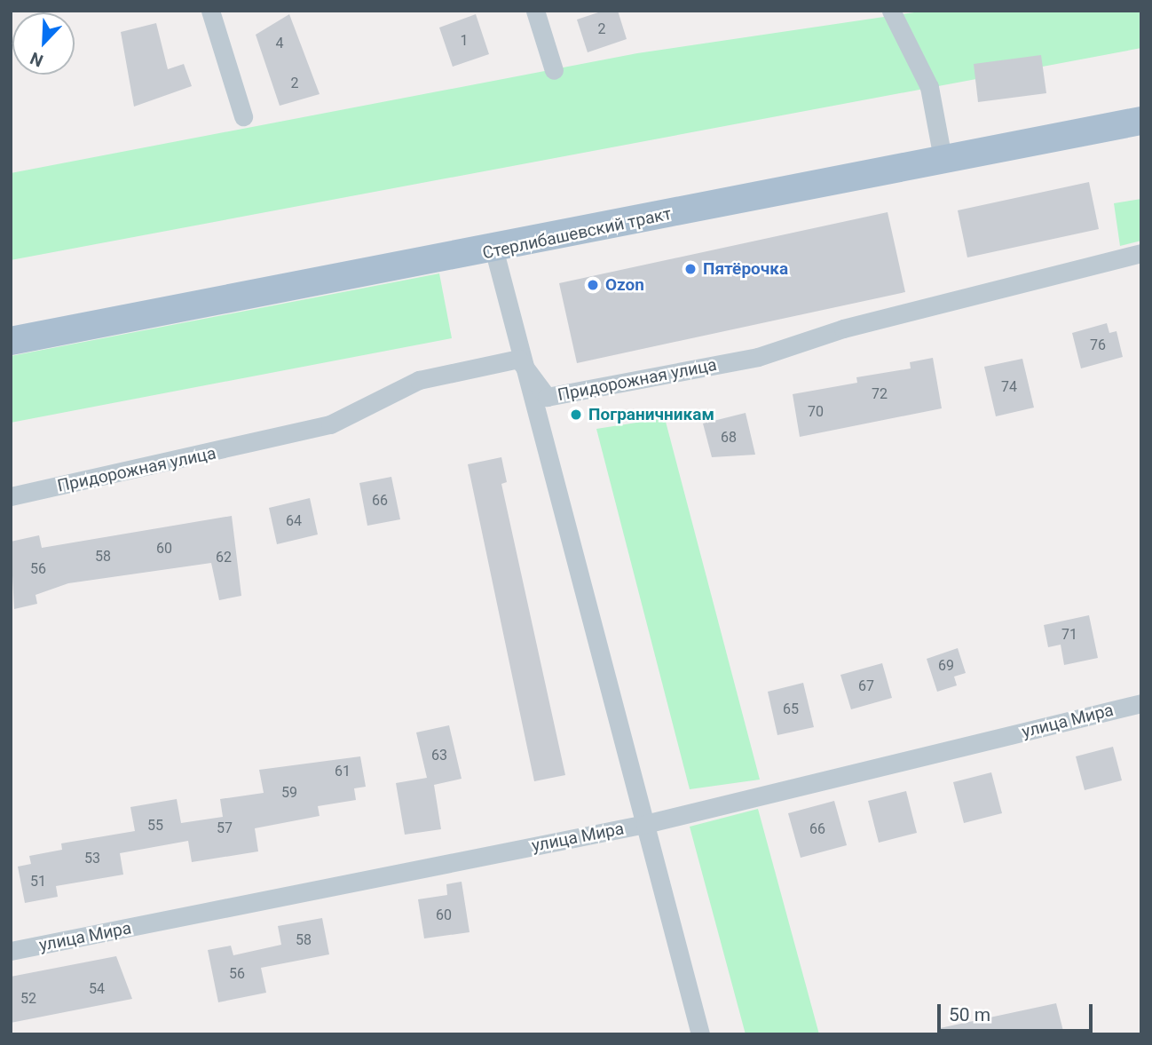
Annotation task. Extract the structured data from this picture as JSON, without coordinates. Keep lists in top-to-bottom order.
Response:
{
  "streets": {
    "main road": ["Стерлибашевский тракт"],
    "street": ["Придорожная улица", "улица Мира"]
  },
  "places": ["Пятёрочка", "Ozon", "Пограничникам"],
  "house_numbers": [
    "2",
    "1",
    "4",
    "2",
    "76",
    "74",
    "72",
    "70",
    "68",
    "66",
    "64",
    "60",
    "58",
    "62",
    "56",
    "71",
    "69",
    "67",
    "65",
    "63",
    "61",
    "59",
    "55",
    "57",
    "66",
    "53",
    "51",
    "60",
    "58",
    "56",
    "54",
    "52"
  ],
  "scale_bar": "50 m",
  "north": "bottom left"
}
